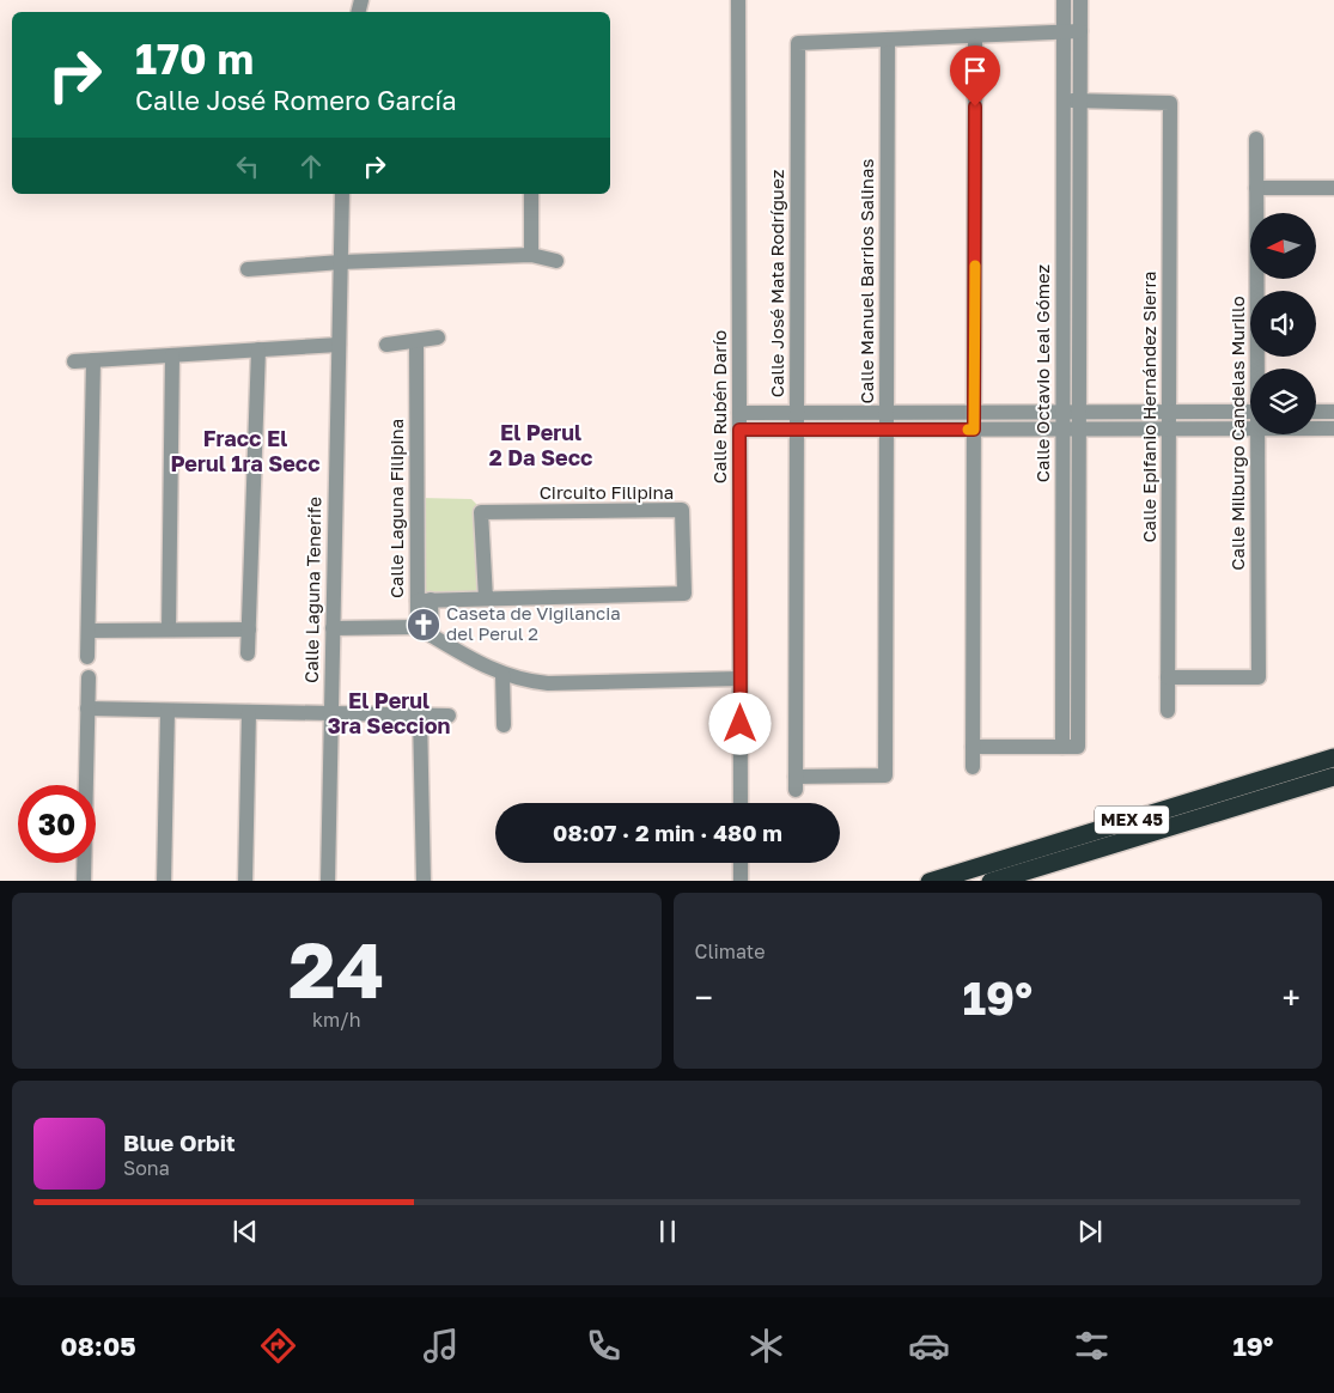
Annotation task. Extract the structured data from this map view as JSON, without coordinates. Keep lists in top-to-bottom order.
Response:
{
  "streets": {
    "highway": ["MEX 45"],
    "street": [
      "Calle Manuel Barrios Salinas",
      "Calle José Mata Rodríguez",
      "Calle Octavio Leal Gómez",
      "Calle Rubén Darío",
      "Calle Epifanio Hernández Sierra",
      "Calle Milburgo Candelas Murillo",
      "Circuito Filipina",
      "Calle Laguna Filipina",
      "Calle Laguna Tenerife"
    ]
  },
  "crossings": [
    ["Calle Manuel Barrios Salinas", "Calle José Mata Rodríguez"],
    ["Calle Octavio Leal Gómez", "Calle Epifanio Hernández Sierra"],
    ["Calle Epifanio Hernández Sierra", "Calle Milburgo Candelas Murillo"],
    ["Circuito Filipina", "Calle Laguna Filipina"]
  ],
  "districts": ["El Perul 2 Da Secc", "Fracc El Perul 1ra Secc", "El Perul 3ra Seccion"],
  "places": {
    "church": ["Caseta de Vigilancia del Perul 2"]
  },
  "north": "left",
  "page": {
    "turn": ["170 m", "Calle José Romero García"],
    "limit": "30",
    "trip": "08:07 · 2 min · 480 m",
    "tile": [
      ["24", "km/h"],
      "Climate"
    ],
    "heat": ["−", "19°", "+"],
    "song": ["Blue Orbit", "Sona"],
    "tabs": ["08:05", "19°"]
  }
}
